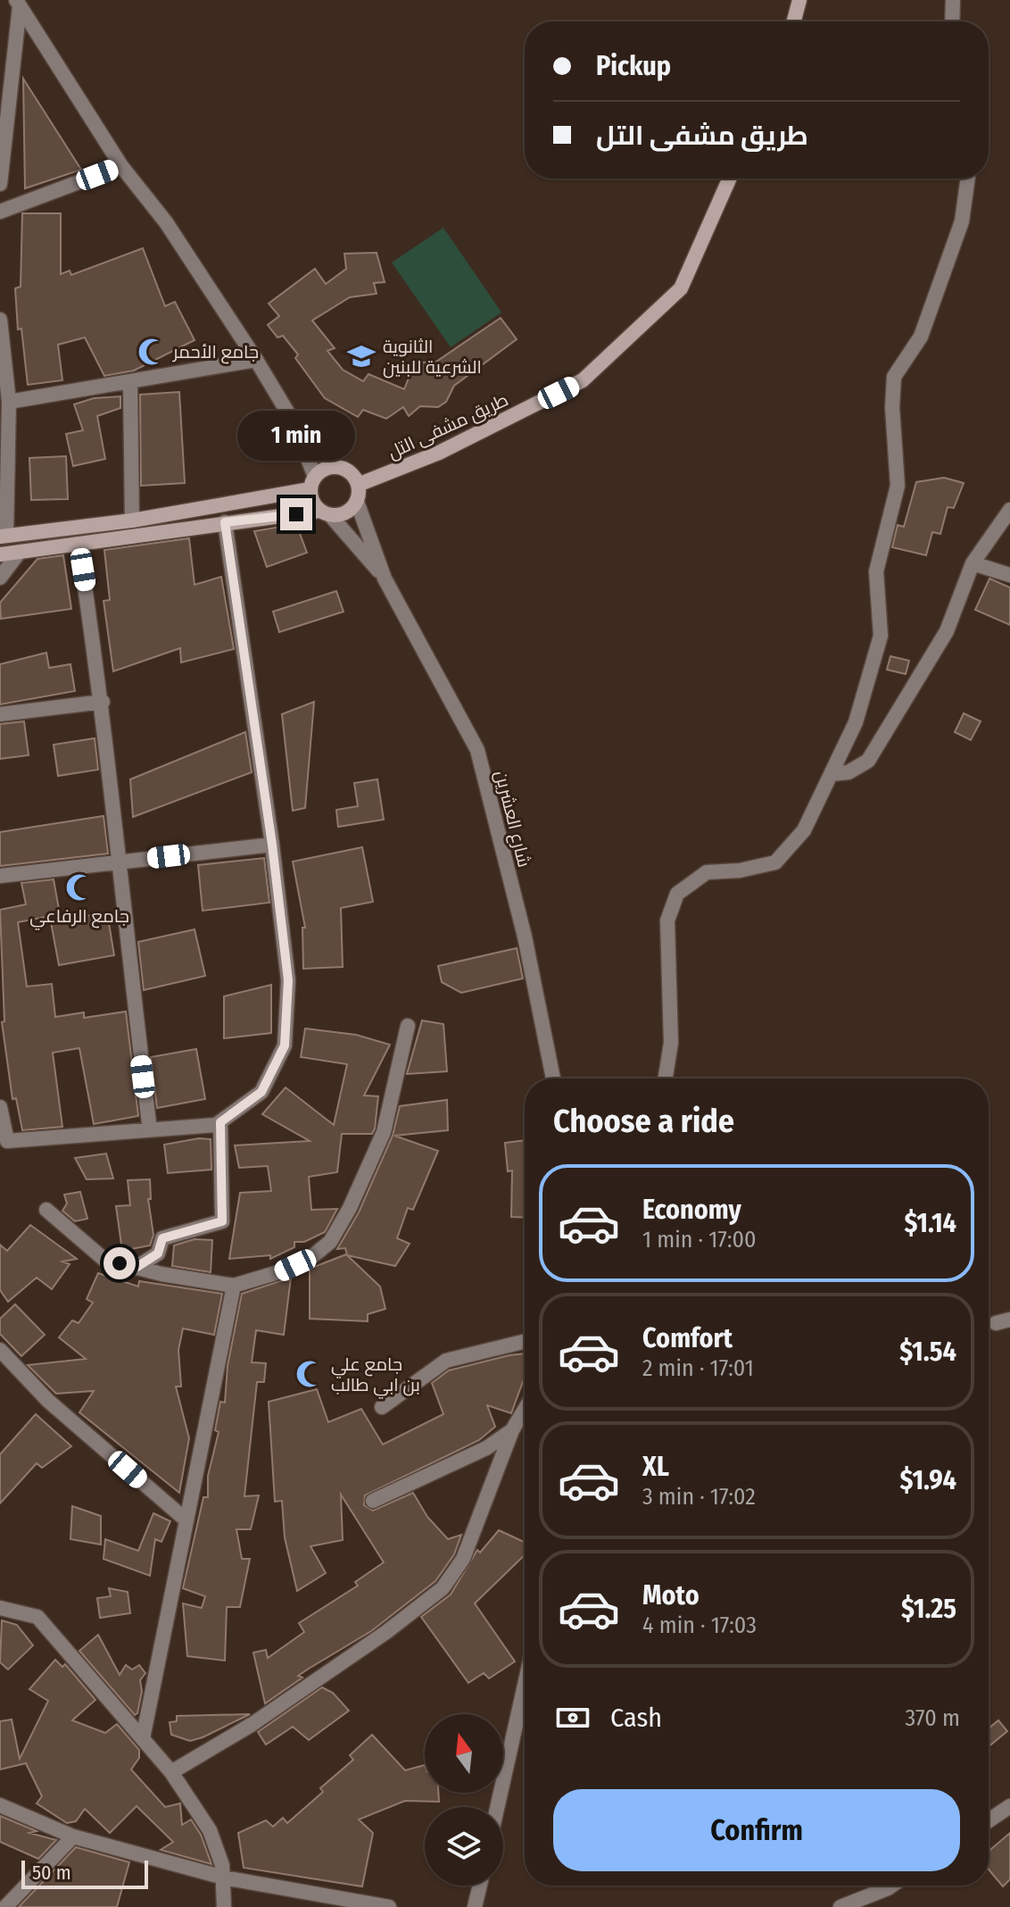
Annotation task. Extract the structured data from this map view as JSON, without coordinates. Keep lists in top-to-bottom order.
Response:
{
  "streets": {
    "street": ["طريق مشفى التل", "شارع العشرين"]
  },
  "places": {
    "mosque": ["جامع الأحمر", "جامع الرفاعي", "جامع علي بن ابي طالب"],
    "school or university": ["الثانوية الشرعية للبنين"]
  },
  "scale_bar": "50 m",
  "north": "top",
  "page": {
    "banner": ["Pickup", "طريق مشفى التل"],
    "bubble": "1 min",
    "heading": "Choose a ride",
    "list": [
      {
        "name": "Economy",
        "note": "1 min · 17:00",
        "value": "$1.14"
      },
      {
        "name": "Comfort",
        "note": "2 min · 17:01",
        "value": "$1.54"
      },
      {
        "name": "XL",
        "note": "3 min · 17:02",
        "value": "$1.94"
      },
      {
        "name": "Moto",
        "note": "4 min · 17:03",
        "value": "$1.25"
      }
    ],
    "pay": ["Cash", "370 m"],
    "buttons": "Confirm",
    "scale": "50 m"
  }
}
